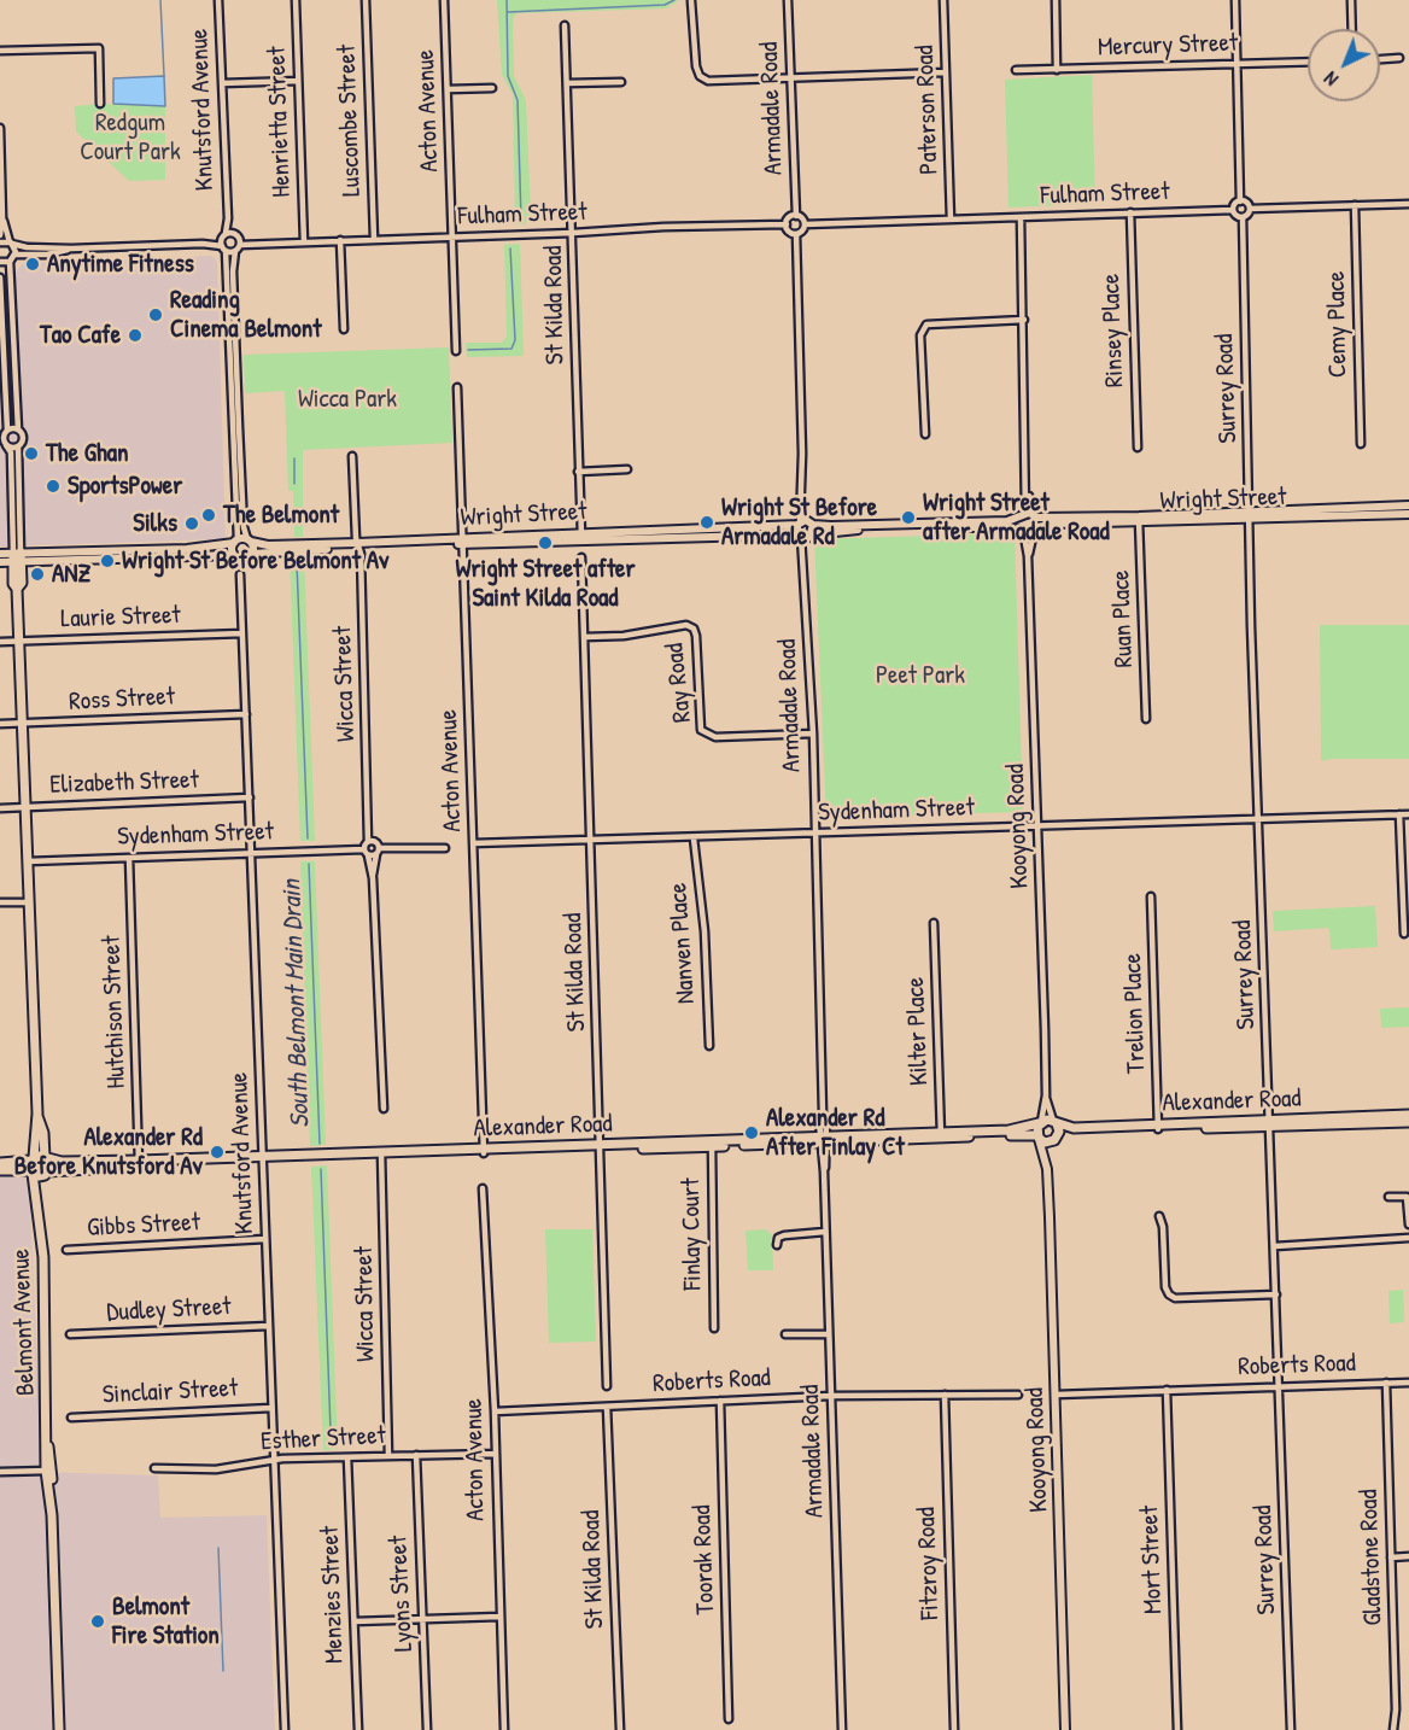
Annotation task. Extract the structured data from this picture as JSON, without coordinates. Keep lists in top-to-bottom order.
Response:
{
  "streets": {
    "main road": ["Alexander Road", "Belmont Avenue"],
    "street": [
      "Mercury Street",
      "Armadale Road",
      "Knutsford Avenue",
      "Paterson Road",
      "Acton Avenue",
      "Luscombe Street",
      "Henrietta Street",
      "Fulham Street",
      "St Kilda Road",
      "Cemy Place",
      "Rinsey Place",
      "Surrey Road",
      "Wright Street",
      "Laurie Street",
      "Ruan Place",
      "Ray Road",
      "Wicca Street",
      "Ross Street",
      "Elizabeth Street",
      "Sydenham Street",
      "Kooyong Road",
      "Nanven Place",
      "Hutchison Street",
      "Trelion Place",
      "Kilter Place",
      "Gibbs Street",
      "Finlay Court",
      "Dudley Street",
      "Roberts Road",
      "Sinclair Street",
      "Esther Street",
      "Gladstone Road",
      "Toorak Road",
      "Mort Street",
      "Fitzroy Road",
      "Lyons Street",
      "Menzies Street"
    ]
  },
  "crossings": [
    ["Armadale Road", "Wright Street"],
    ["Armadale Road", "Ray Road"],
    ["Armadale Road", "Sydenham Street"],
    ["Armadale Road", "Alexander Road"],
    ["Armadale Road", "Roberts Road"],
    ["Knutsford Avenue", "Fulham Street"],
    ["Knutsford Avenue", "Laurie Street"],
    ["Knutsford Avenue", "Ross Street"],
    ["Knutsford Avenue", "Elizabeth Street"],
    ["Knutsford Avenue", "Sydenham Street"],
    ["Knutsford Avenue", "Alexander Road"],
    ["Knutsford Avenue", "Gibbs Street"],
    ["Knutsford Avenue", "Dudley Street"],
    ["Knutsford Avenue", "Sinclair Street"],
    ["Knutsford Avenue", "Esther Street"],
    ["Paterson Road", "Fulham Street"],
    ["Acton Avenue", "Fulham Street"],
    ["Acton Avenue", "Wright Street"],
    ["Acton Avenue", "Sydenham Street"],
    ["Acton Avenue", "Alexander Road"],
    ["Acton Avenue", "Roberts Road"],
    ["Acton Avenue", "Esther Street"],
    ["Luscombe Street", "Fulham Street"],
    ["Henrietta Street", "Fulham Street"],
    ["Fulham Street", "St Kilda Road"],
    ["Fulham Street", "Rinsey Place"],
    ["St Kilda Road", "Wright Street"],
    ["St Kilda Road", "Ray Road"],
    ["St Kilda Road", "Sydenham Street"],
    ["St Kilda Road", "Alexander Road"],
    ["St Kilda Road", "Roberts Road"],
    ["Surrey Road", "Wright Street"],
    ["Surrey Road", "Sydenham Street"],
    ["Surrey Road", "Alexander Road"],
    ["Surrey Road", "Roberts Road"],
    ["Wright Street", "Ruan Place"],
    ["Wright Street", "Wicca Street"],
    ["Wright Street", "Kooyong Road"],
    ["Wright Street", "Belmont Avenue"],
    ["Laurie Street", "Belmont Avenue"],
    ["Wicca Street", "Sydenham Street"],
    ["Wicca Street", "Alexander Road"],
    ["Wicca Street", "Esther Street"],
    ["Ross Street", "Belmont Avenue"],
    ["Elizabeth Street", "Belmont Avenue"],
    ["Sydenham Street", "Kooyong Road"],
    ["Sydenham Street", "Nanven Place"],
    ["Sydenham Street", "Hutchison Street"],
    ["Sydenham Street", "Belmont Avenue"],
    ["Kooyong Road", "Alexander Road"],
    ["Kooyong Road", "Roberts Road"],
    ["Hutchison Street", "Alexander Road"],
    ["Trelion Place", "Alexander Road"],
    ["Kilter Place", "Alexander Road"],
    ["Alexander Road", "Finlay Court"],
    ["Alexander Road", "Belmont Avenue"],
    ["Roberts Road", "Gladstone Road"],
    ["Roberts Road", "Toorak Road"],
    ["Roberts Road", "Mort Street"],
    ["Roberts Road", "Fitzroy Road"],
    ["Esther Street", "Lyons Street"],
    ["Esther Street", "Menzies Street"]
  ],
  "water": ["South Belmont Main Drain"],
  "parks": ["Redgum Court Park", "Wicca Park", "Peet Park"],
  "places": [
    "Anytime Fitness",
    "Reading Cinema Belmont",
    "Tao Cafe",
    "The Ghan",
    "SportsPower",
    "The Belmont",
    "Wright Street after Armadale Road",
    "Wright St Before Armadale Rd",
    "Silks",
    "Wright Street after Saint Kilda Road",
    "Wright St Before Belmont Av",
    "ANZ",
    "Alexander Rd After Finlay Ct",
    "Alexander Rd Before Knutsford Av",
    "Belmont Fire Station"
  ],
  "north": "bottom left"
}
